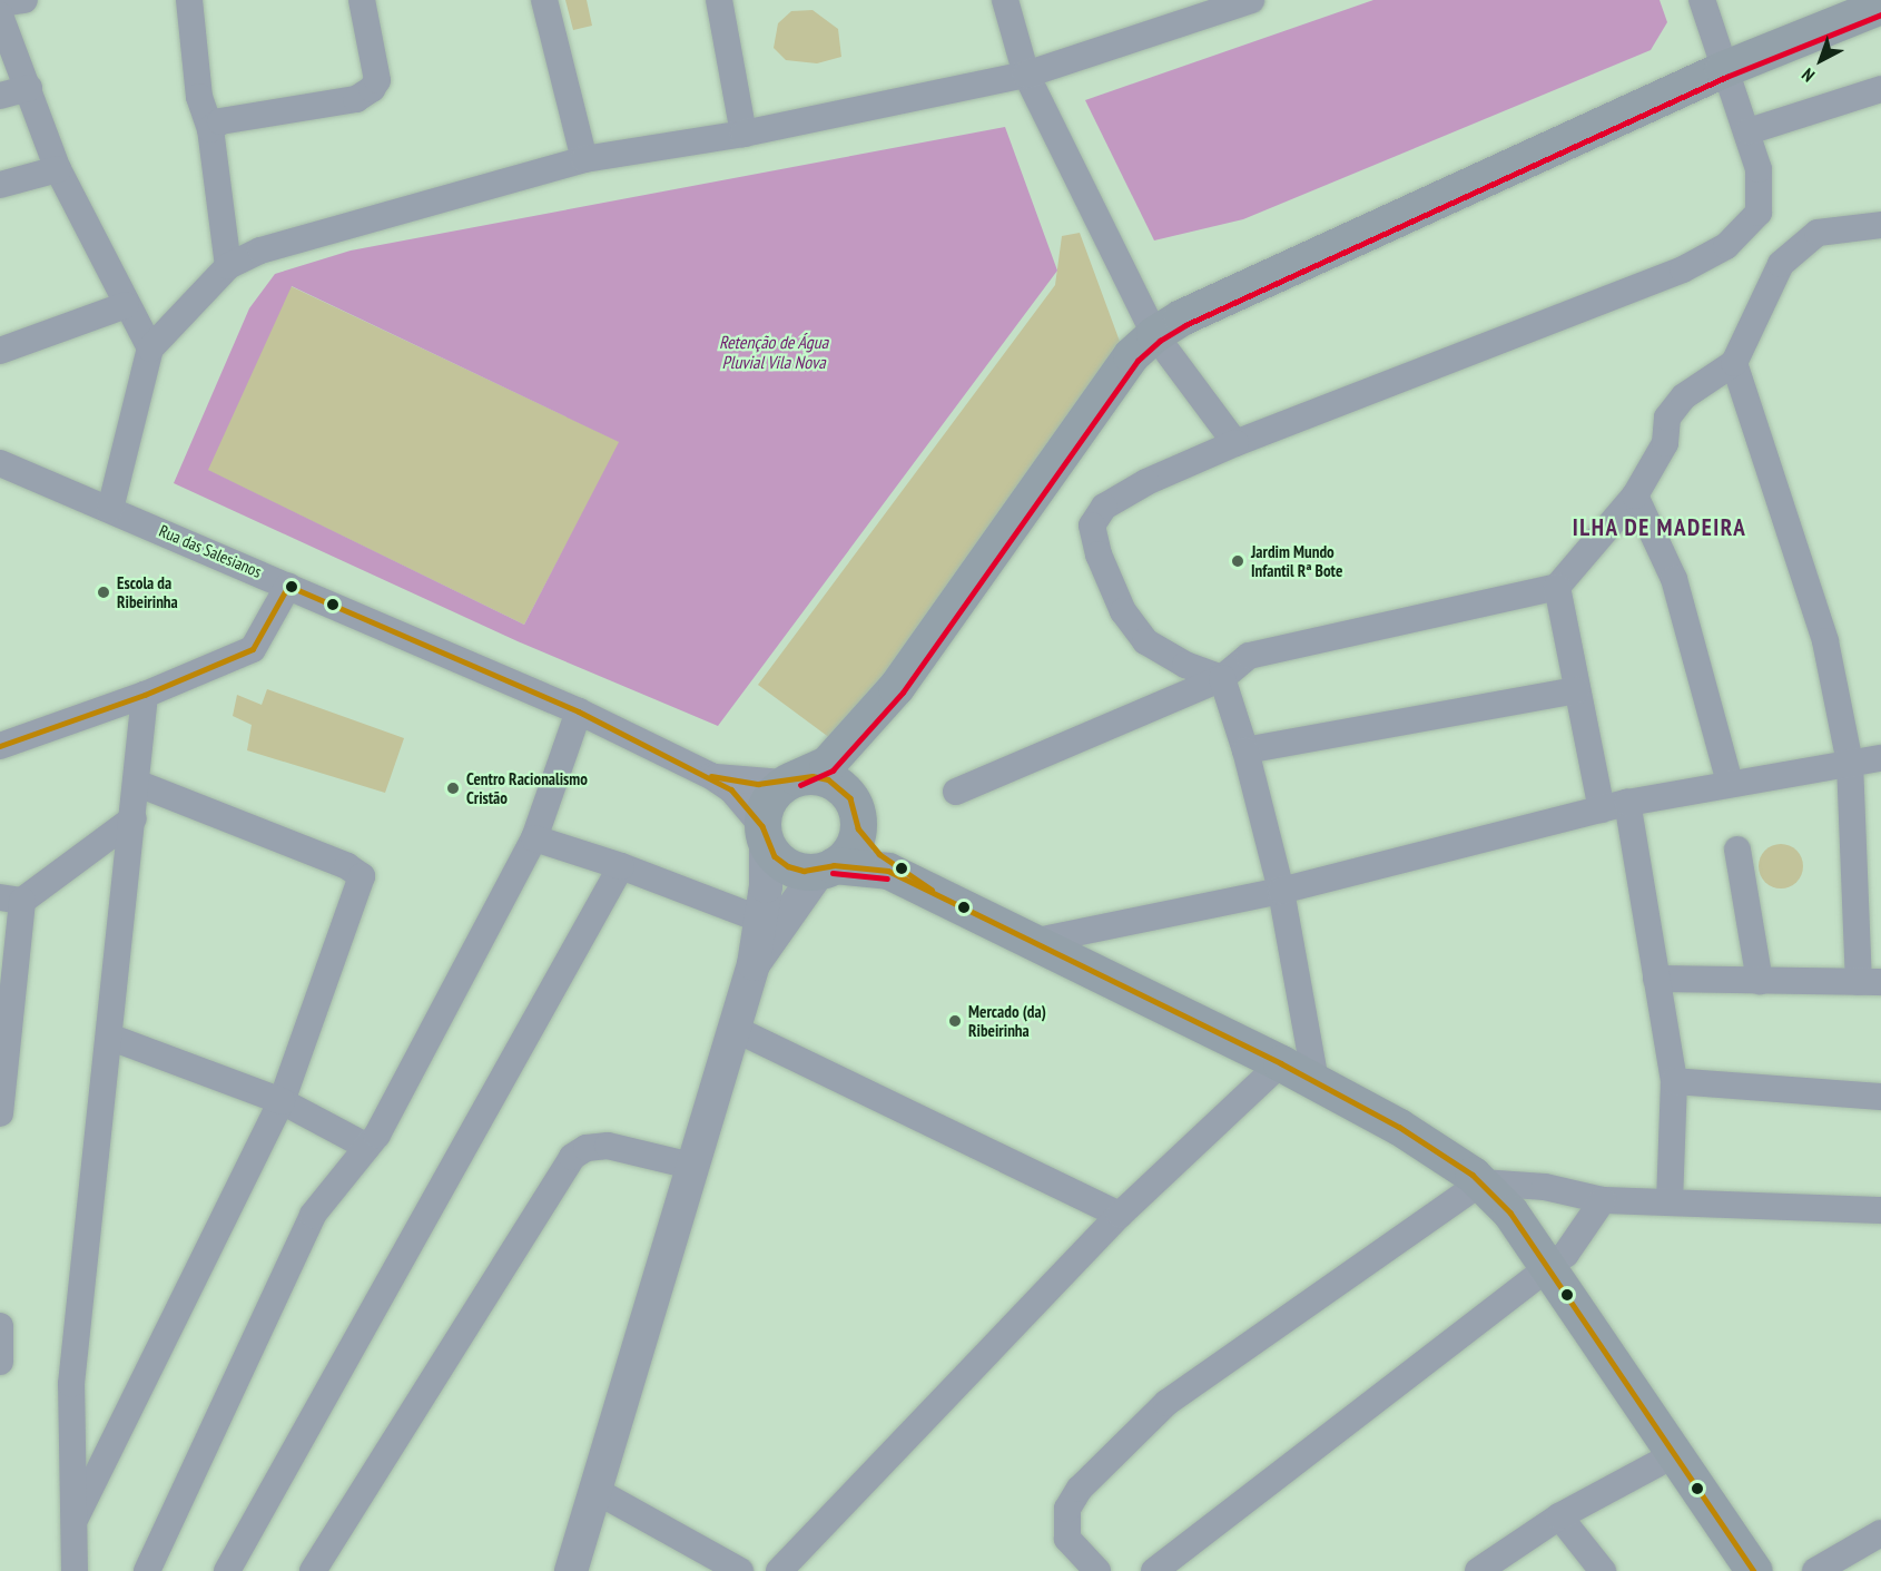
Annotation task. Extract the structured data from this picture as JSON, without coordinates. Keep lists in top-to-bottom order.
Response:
{
  "streets": {
    "street": ["Rua das Salesianos"]
  },
  "districts": ["ILHA DE MADEIRA"],
  "water": ["Retenção de Água Pluvial Vila Nova"],
  "places": [
    "Jardim Mundo Infantil Rª Bote",
    "Escola da Ribeirinha",
    "Centro Racionalismo Cristão",
    "Mercado (da) Ribeirinha"
  ],
  "north": "bottom left"
}
